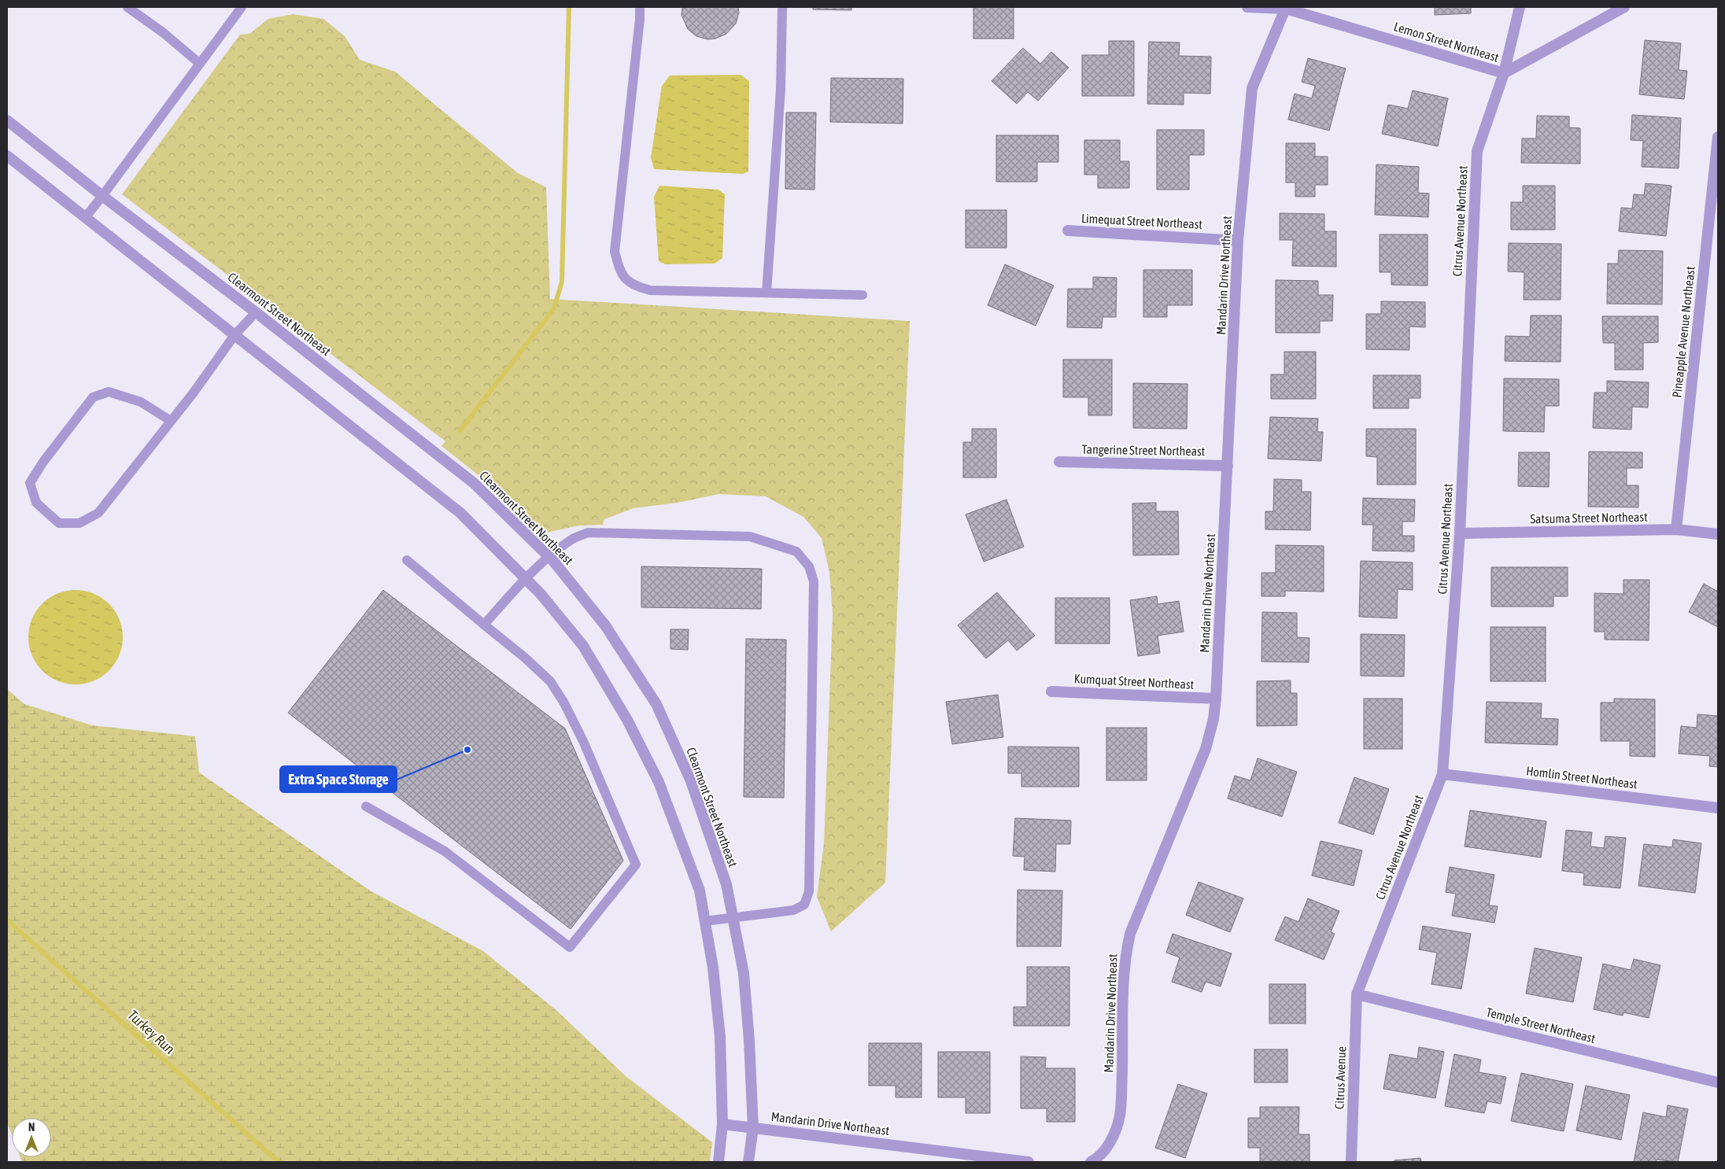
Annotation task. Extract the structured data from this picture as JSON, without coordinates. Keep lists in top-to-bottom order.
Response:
{
  "streets": {
    "street": [
      "Lemon Street Northeast",
      "Limequat Street Northeast",
      "Citrus Avenue Northeast",
      "Mandarin Drive Northeast",
      "Clearmont Street Northeast",
      "Pineapple Avenue Northeast",
      "Tangerine Street Northeast",
      "Satsuma Street Northeast",
      "Kumquat Street Northeast",
      "Homlin Street Northeast",
      "Temple Street Northeast",
      "Citrus Avenue"
    ]
  },
  "crossings": [
    ["Lemon Street Northeast", "Citrus Avenue Northeast"],
    ["Lemon Street Northeast", "Mandarin Drive Northeast"],
    ["Limequat Street Northeast", "Mandarin Drive Northeast"],
    ["Citrus Avenue Northeast", "Satsuma Street Northeast"],
    ["Citrus Avenue Northeast", "Homlin Street Northeast"],
    ["Citrus Avenue Northeast", "Temple Street Northeast"],
    ["Citrus Avenue Northeast", "Citrus Avenue"],
    ["Mandarin Drive Northeast", "Clearmont Street Northeast"],
    ["Mandarin Drive Northeast", "Tangerine Street Northeast"],
    ["Mandarin Drive Northeast", "Kumquat Street Northeast"],
    ["Pineapple Avenue Northeast", "Satsuma Street Northeast"],
    ["Temple Street Northeast", "Citrus Avenue"]
  ],
  "water": ["Turkey Run"],
  "places": ["Extra Space Storage"],
  "north": "top"
}
